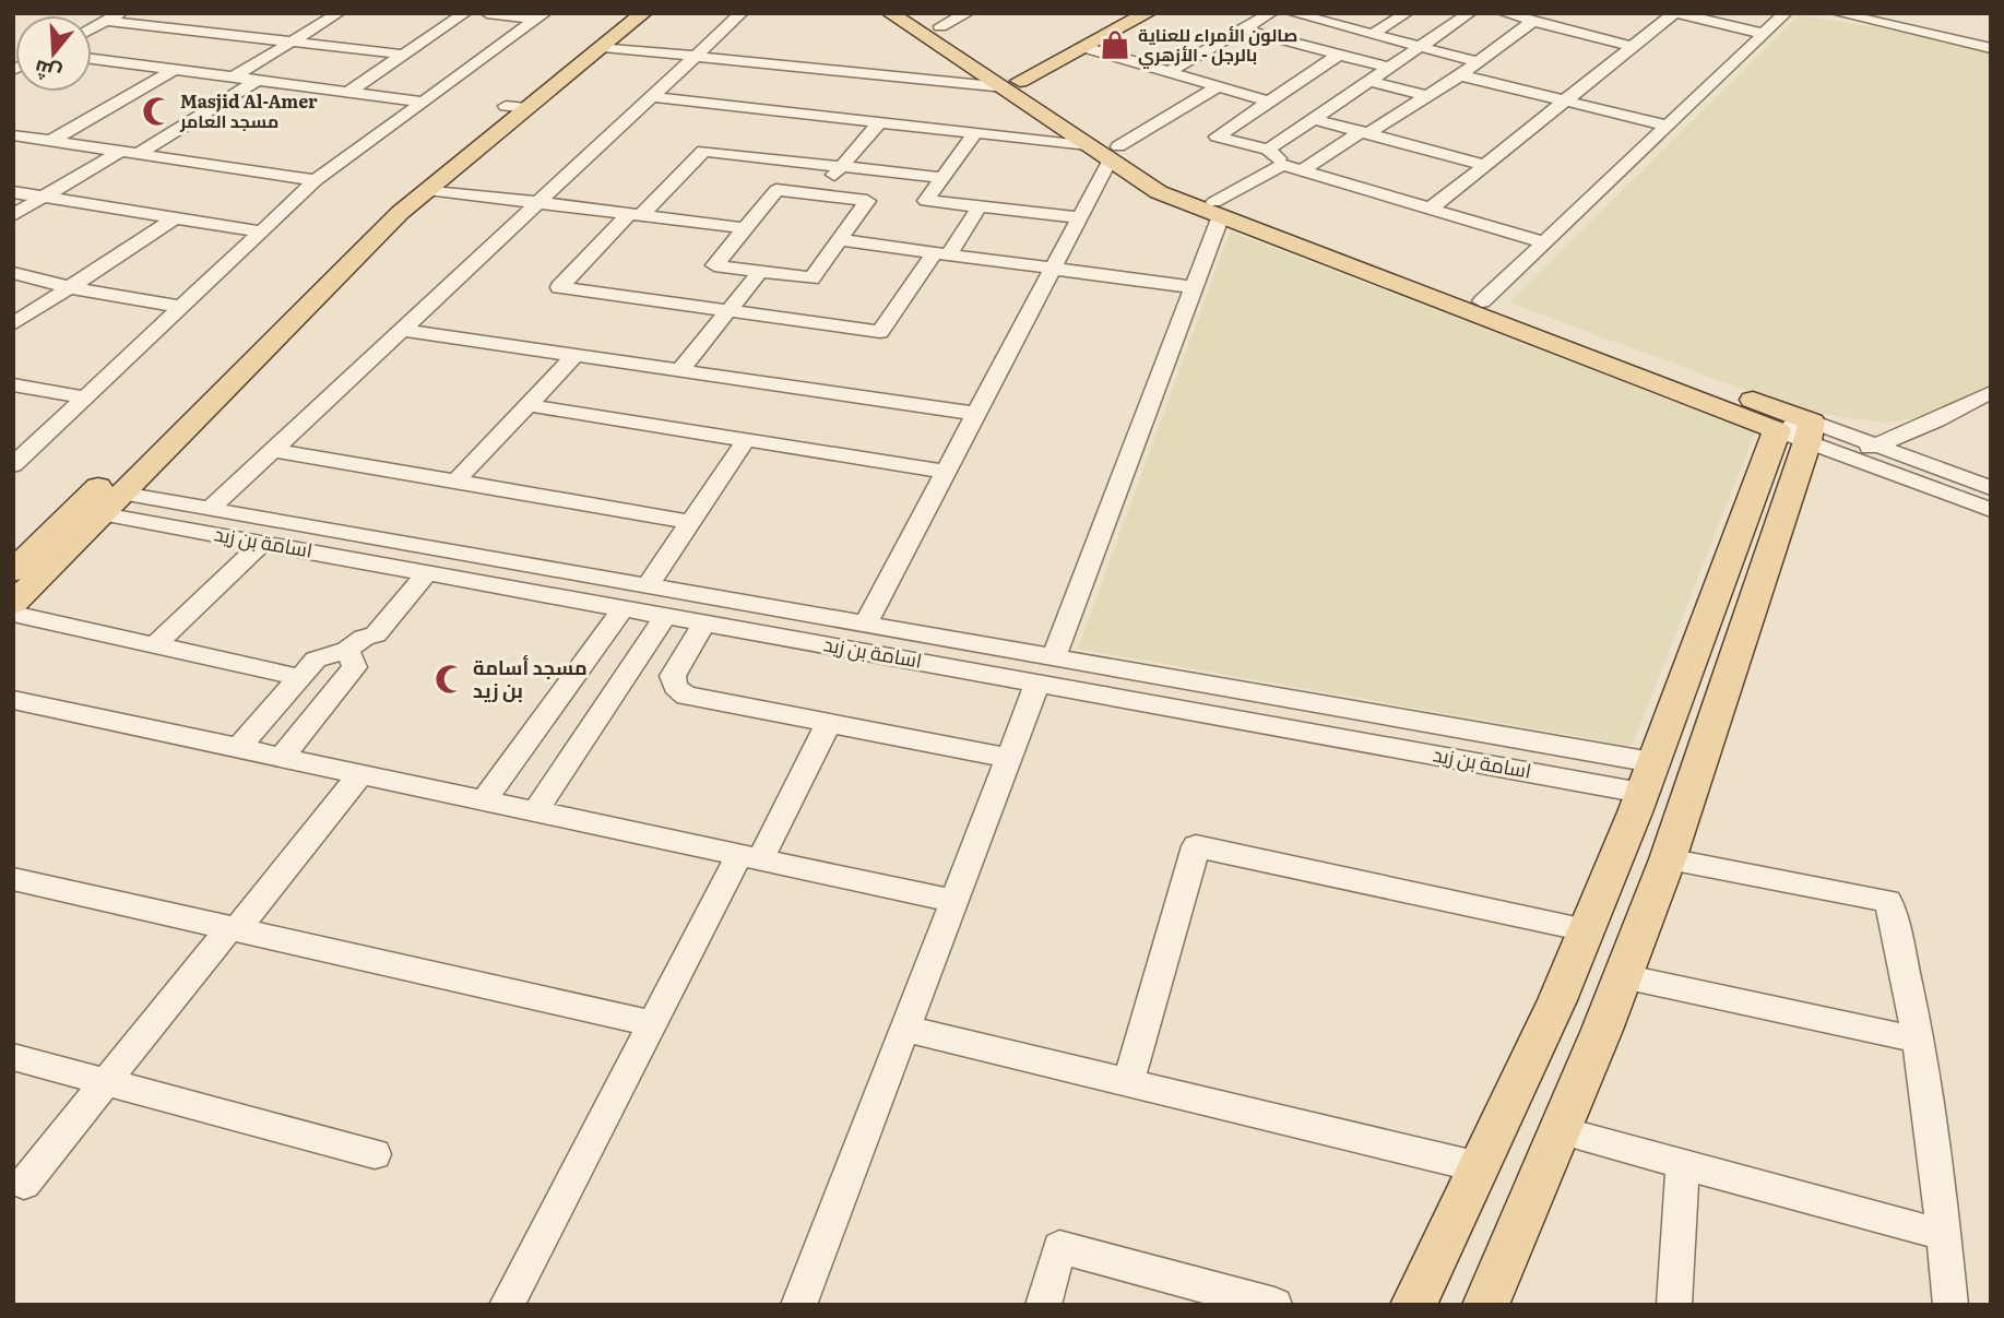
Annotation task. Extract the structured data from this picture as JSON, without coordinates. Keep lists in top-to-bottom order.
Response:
{
  "streets": {
    "street": ["اسامة بن زید"]
  },
  "places": {
    "shop": ["صالون الأمراء للعناية بالرجل - الأزهري"],
    "mosque": ["Masjid Al-Amer مسجد العامر", "مسجد أسامة بن زيد"]
  },
  "north": "bottom"
}
